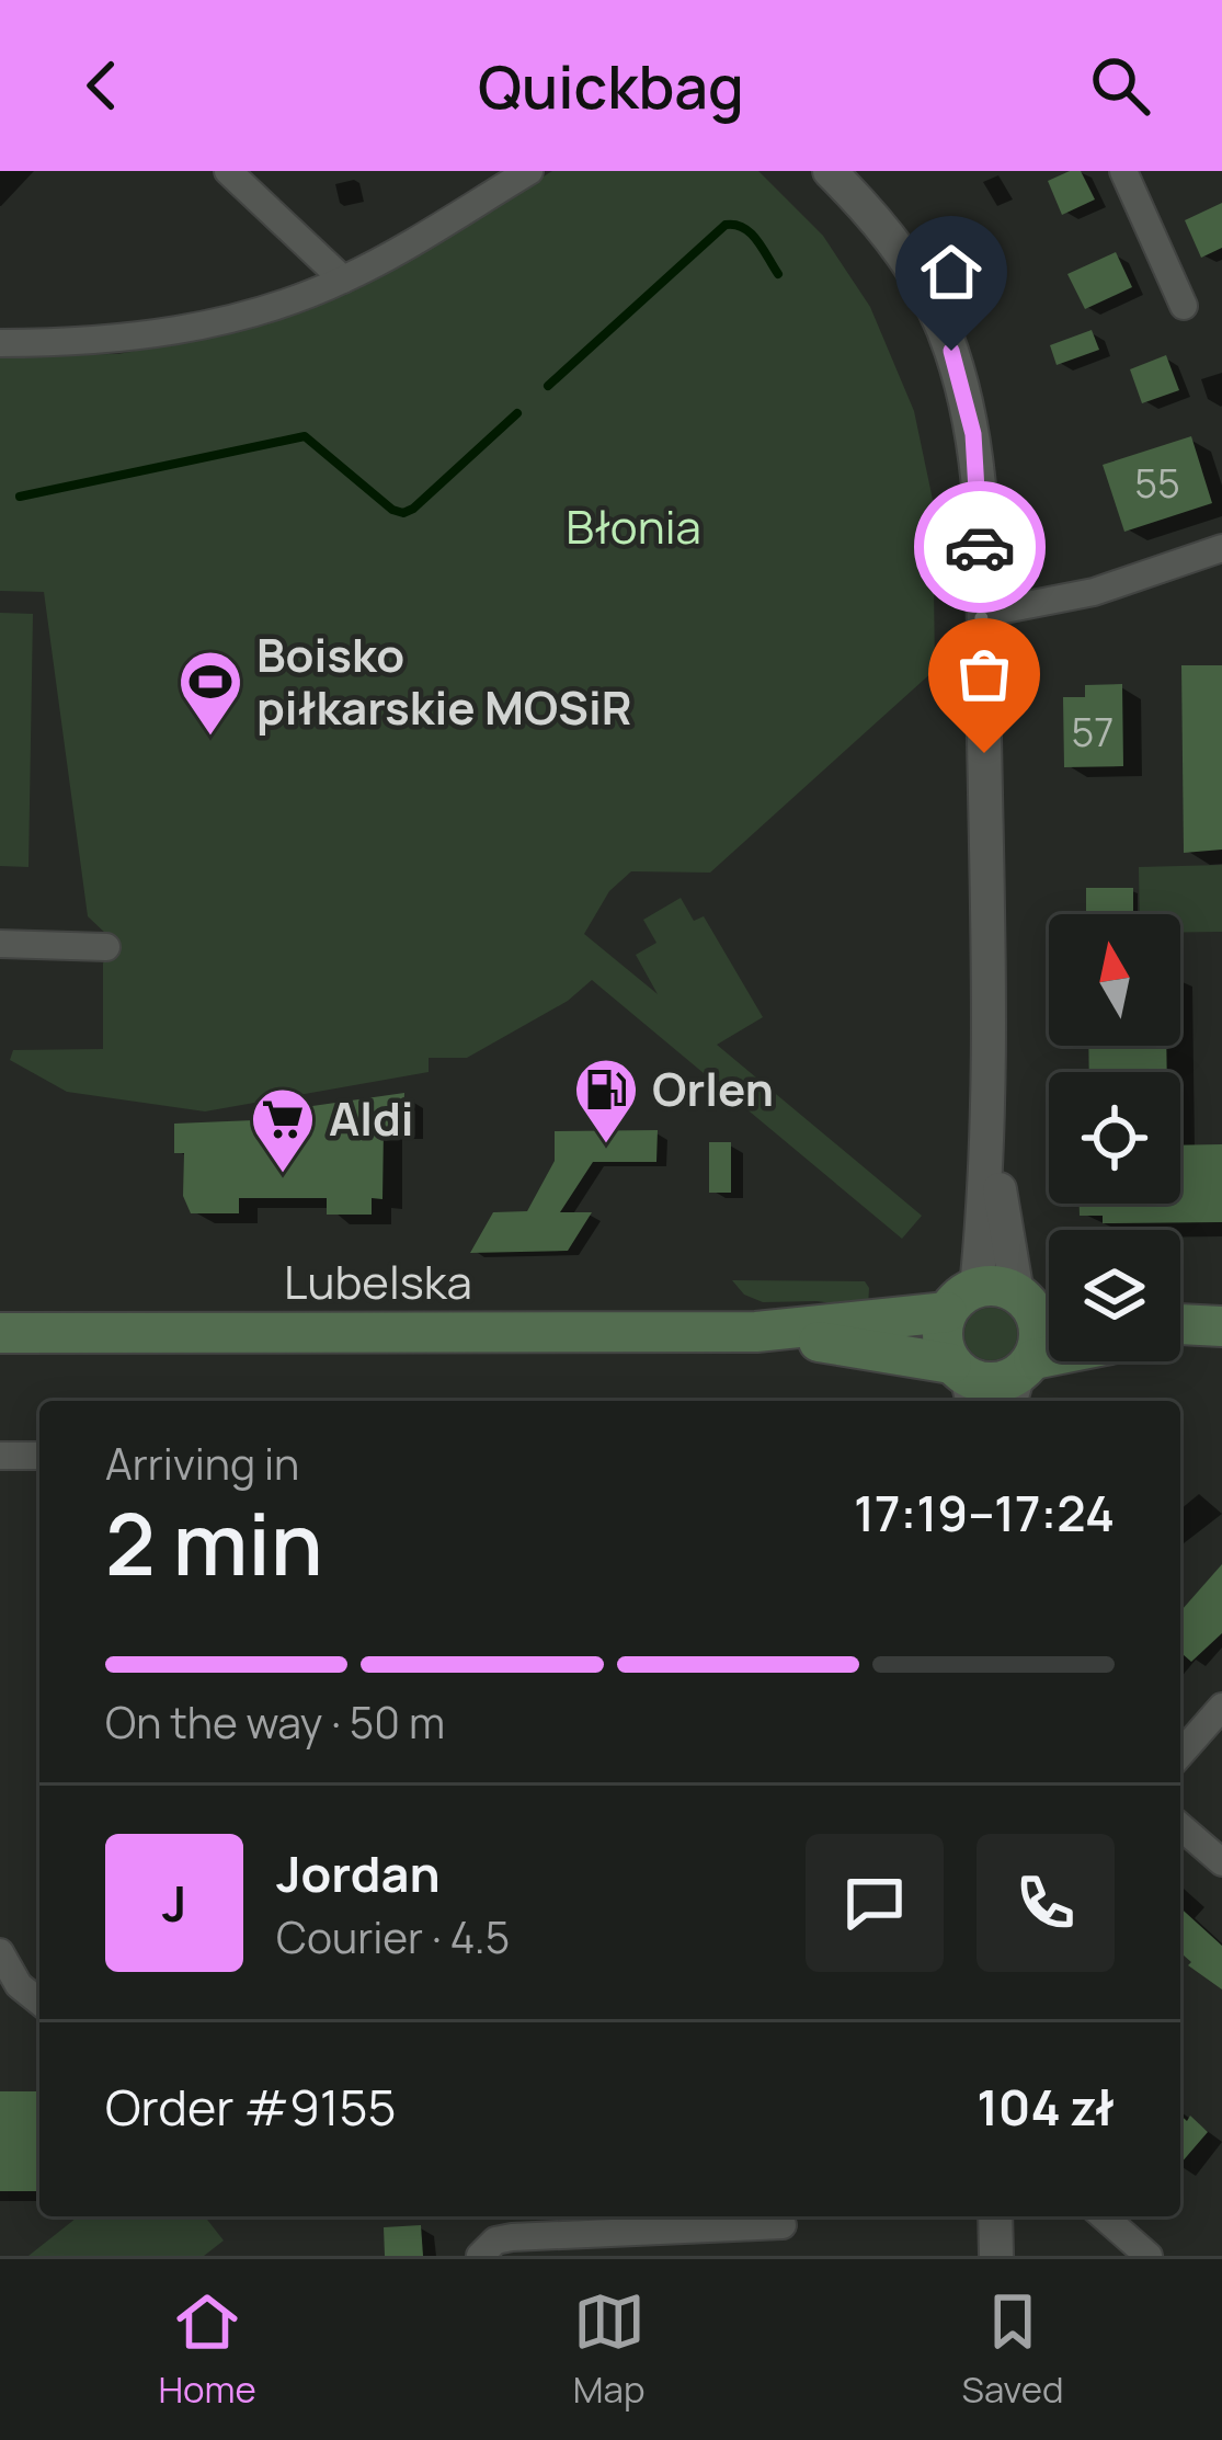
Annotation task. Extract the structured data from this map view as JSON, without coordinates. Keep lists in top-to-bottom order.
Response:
{
  "streets": {
    "main road": ["Lubelska"]
  },
  "parks": ["Błonia"],
  "places": {
    "sports": ["Boisko piłkarskie MOSiR"],
    "fuel station": ["Orlen"],
    "supermarket": ["Aldi"]
  },
  "house_numbers": ["55", "57"],
  "north": "top",
  "page": {
    "header": "Quickbag",
    "heading": ["2 min", "Arriving in", "17:19–17:24"],
    "panel": [
      "Jordan",
      "Courier · 4.5",
      "Order #9155",
      "104 zł"
    ],
    "bar": "On the way · 50 m",
    "round": "J",
    "tabs": ["Home", "Map", "Saved"]
  }
}
